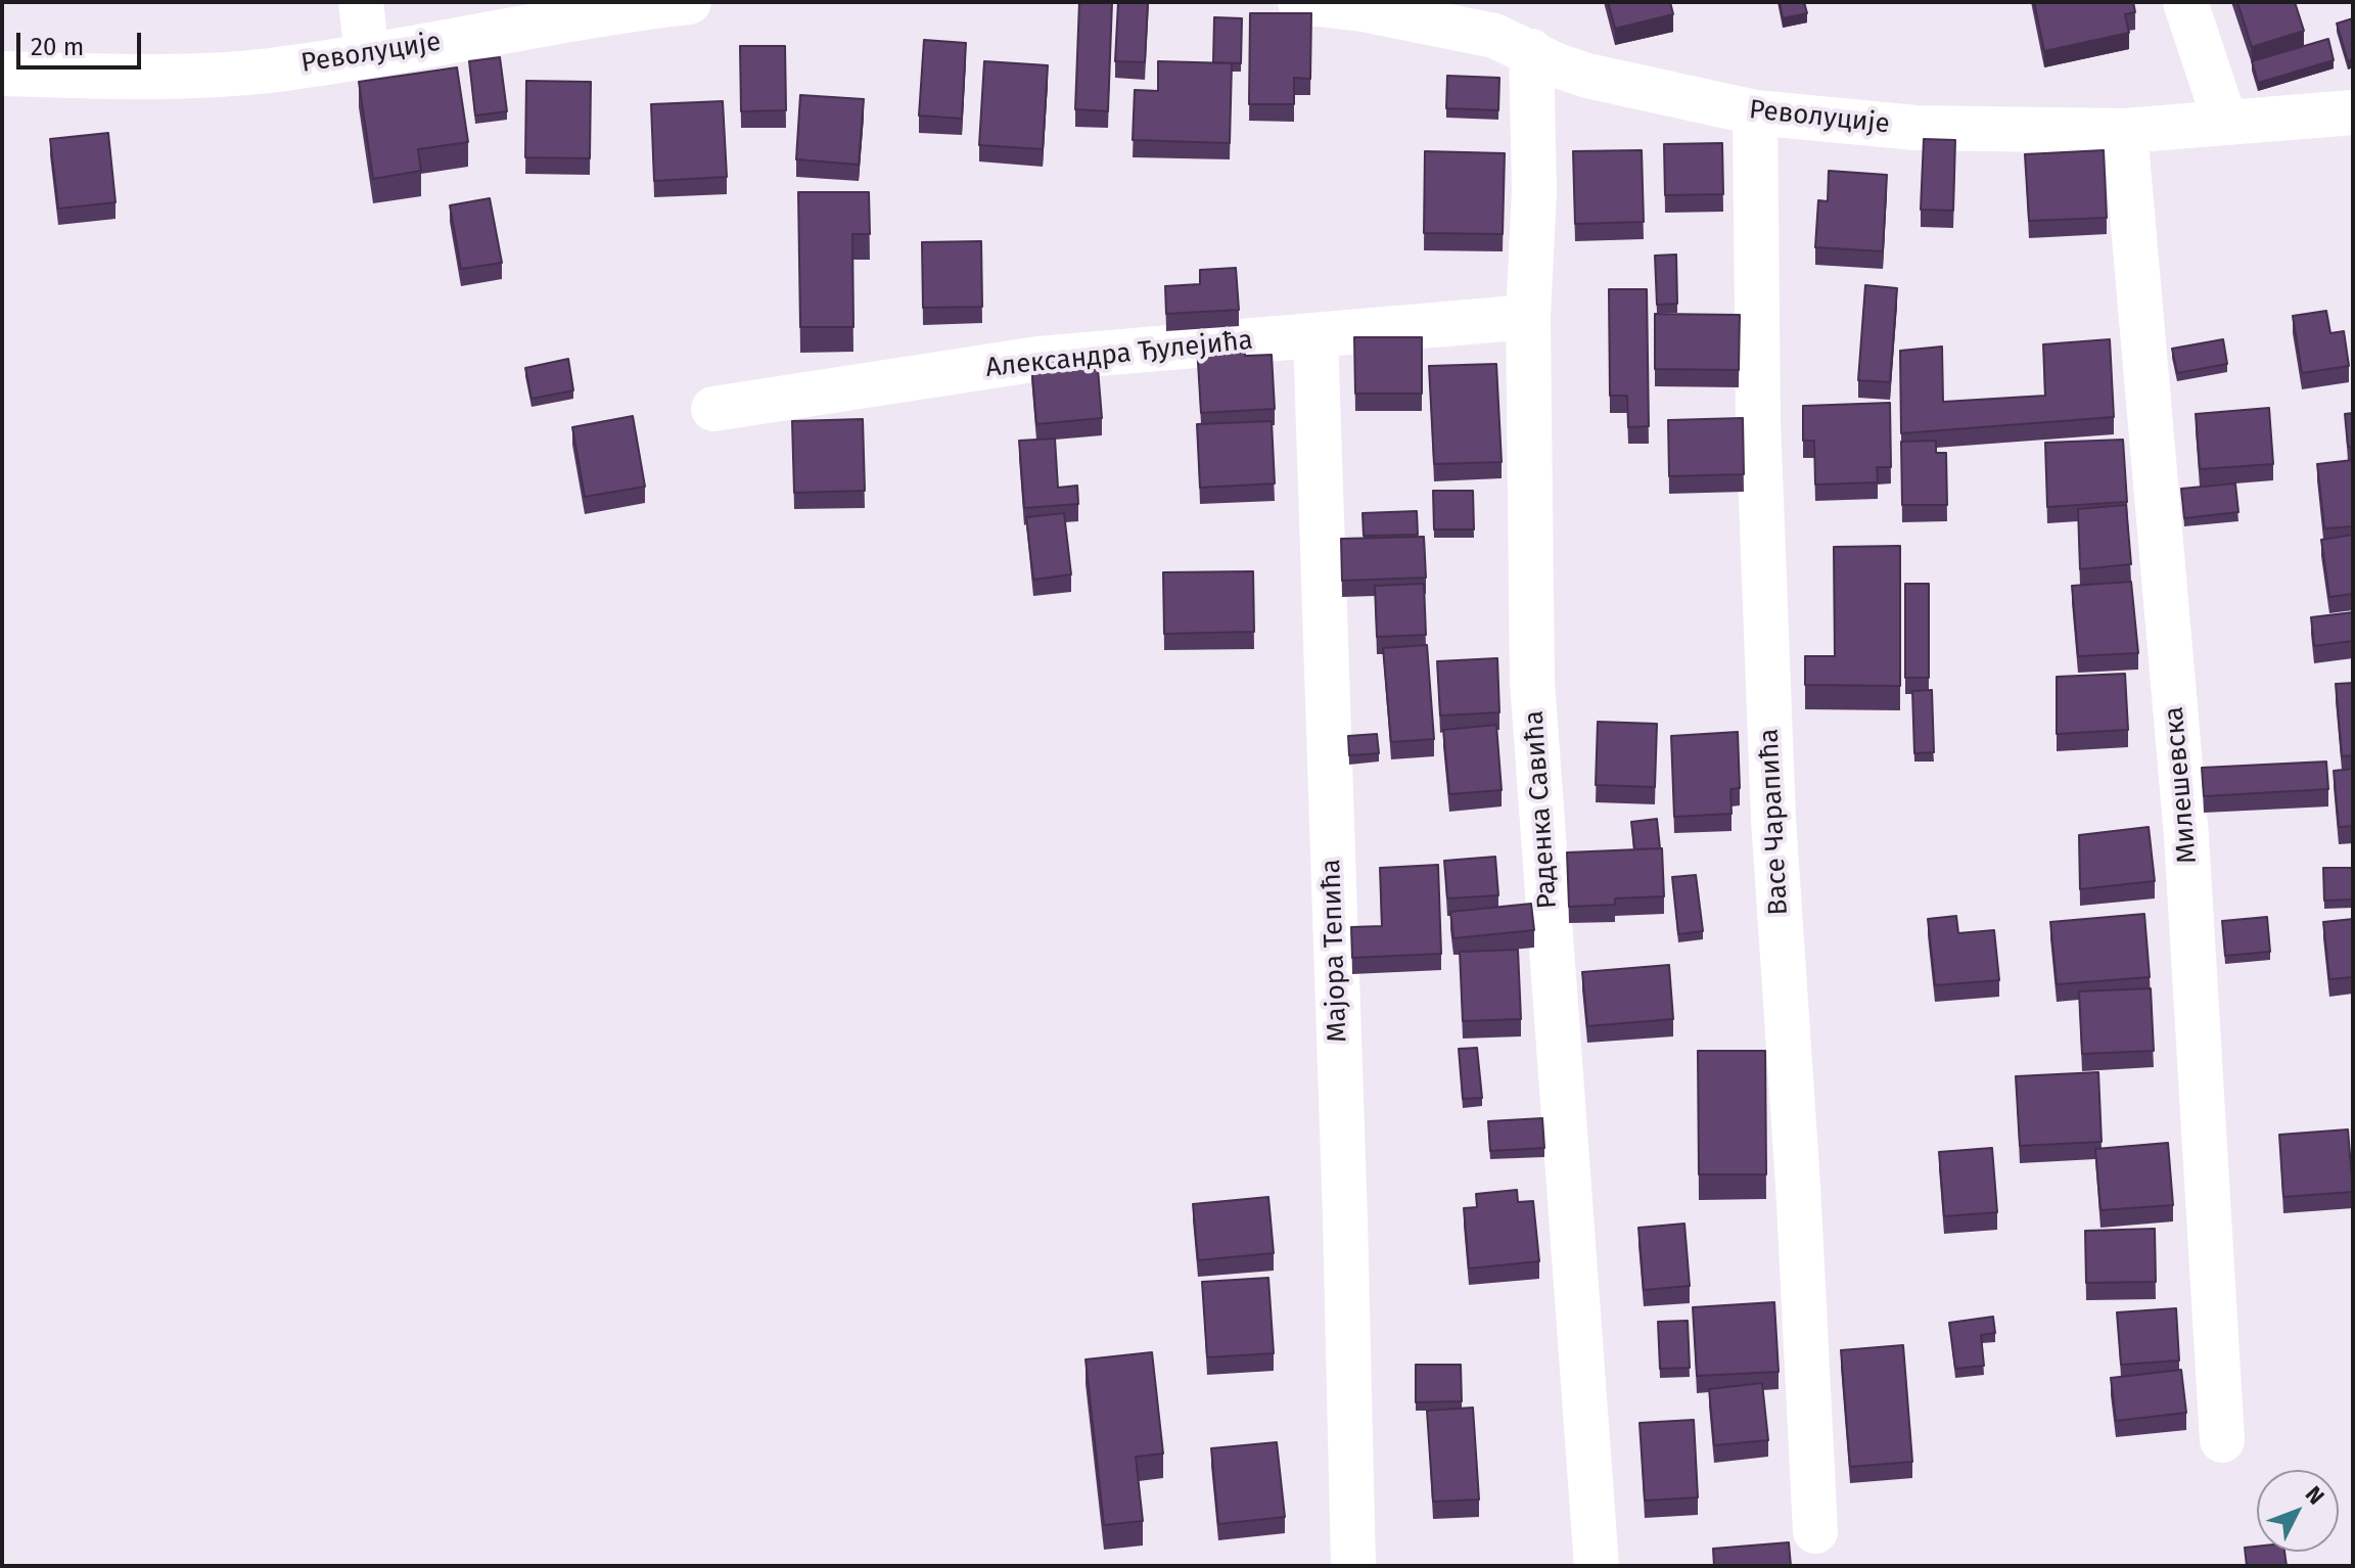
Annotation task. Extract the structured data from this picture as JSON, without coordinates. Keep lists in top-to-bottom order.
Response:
{
  "streets": {
    "street": [
      "Револуције",
      "Александра Ђулејића",
      "Милешевска",
      "Раденка Савића",
      "Васе Чарапића",
      "Мајора Тепића"
    ]
  },
  "crossings": [
    ["Револуције", "Милешевска"],
    ["Револуције", "Раденка Савића"],
    ["Револуције", "Васе Чарапића"],
    ["Александра Ђулејића", "Раденка Савића"],
    ["Александра Ђулејића", "Мајора Тепића"]
  ],
  "scale_bar": "20 m",
  "north": "top right"
}
